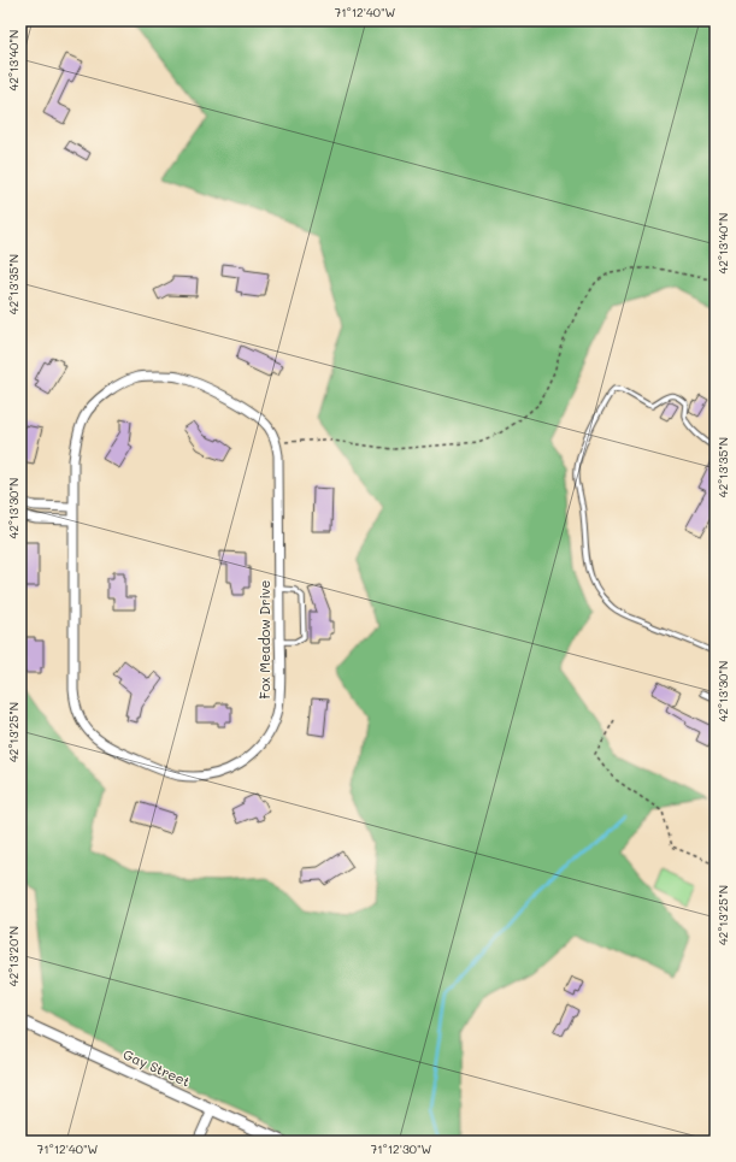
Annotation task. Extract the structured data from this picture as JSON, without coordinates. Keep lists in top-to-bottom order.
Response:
{
  "streets": {
    "street": ["Fox Meadow Drive", "Gay Street"]
  },
  "coordinates": [
    "71°12'40\"W",
    "42°13'40\"N",
    "42°13'35\"N",
    "42°13'30\"N",
    "42°13'25\"N",
    "42°13'20\"N",
    "71°12'30\"W"
  ]
}
